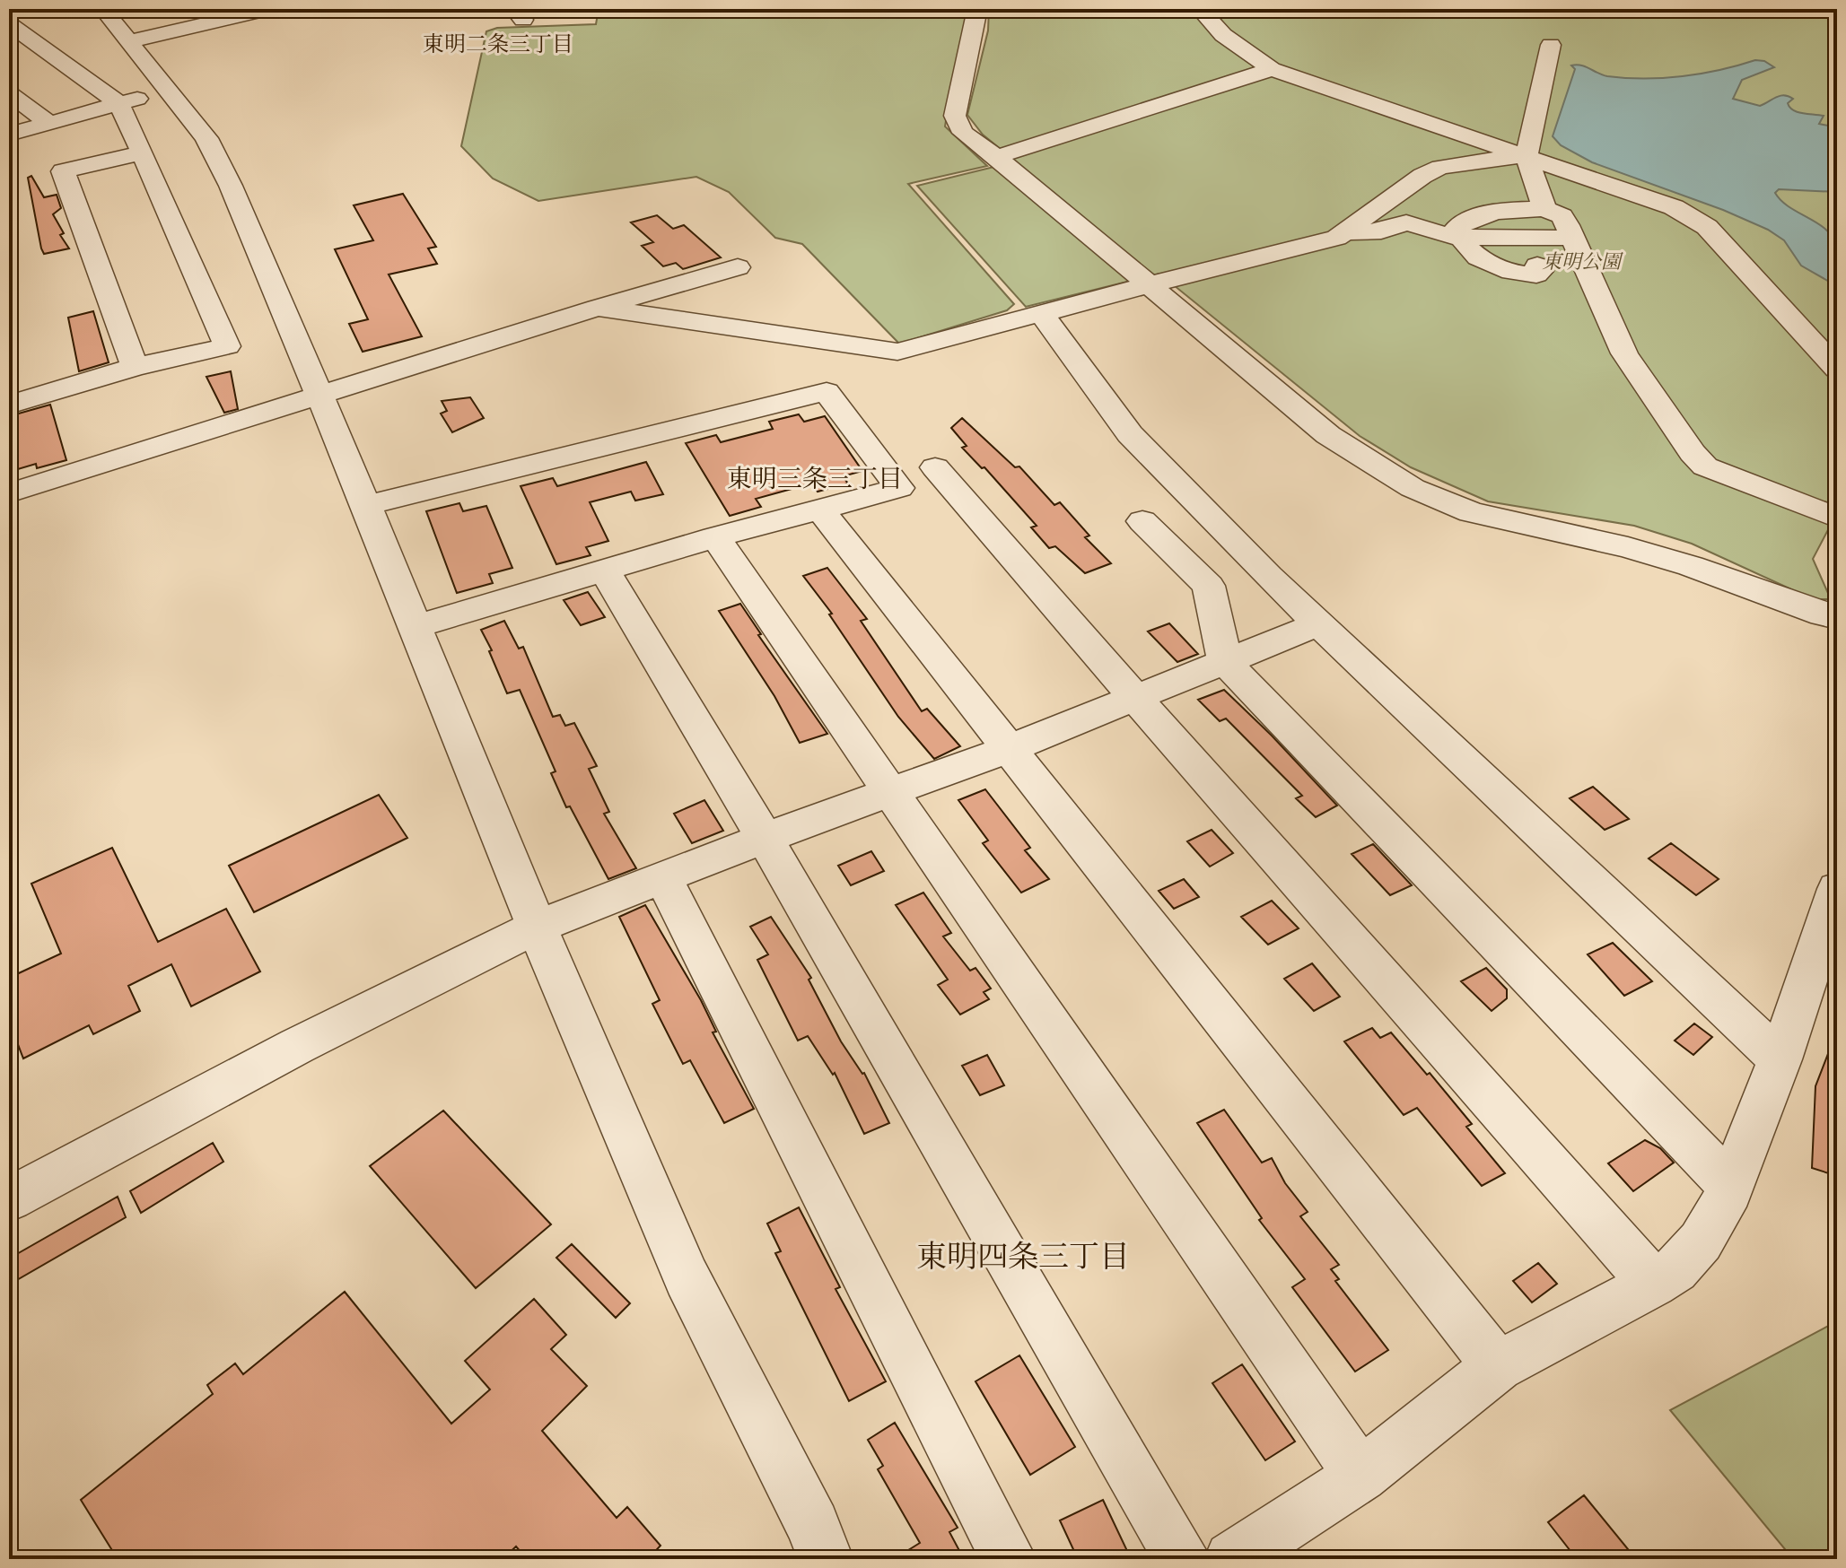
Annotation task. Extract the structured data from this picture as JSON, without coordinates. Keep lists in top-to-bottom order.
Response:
{
  "districts": ["東明二条三丁目", "東明三条三丁目", "東明四条三丁目"],
  "parks": ["東明公園"]
}
